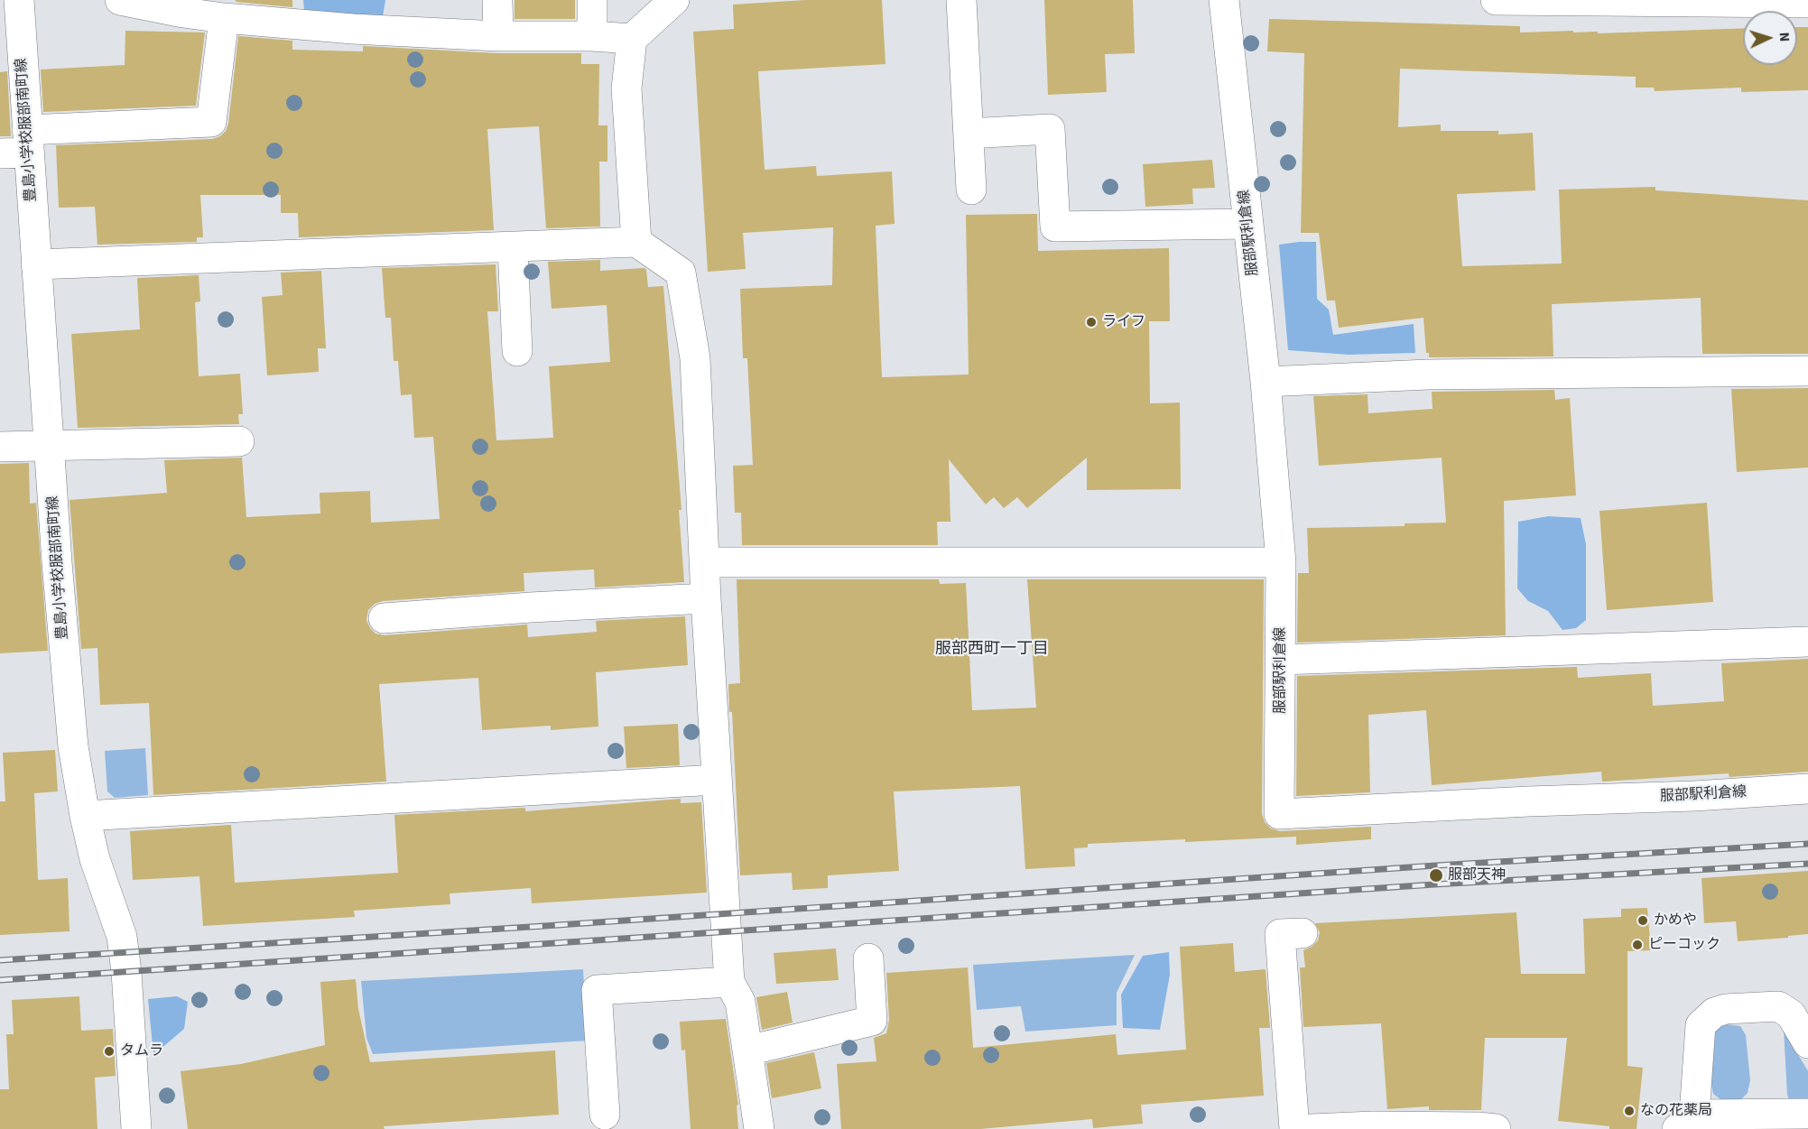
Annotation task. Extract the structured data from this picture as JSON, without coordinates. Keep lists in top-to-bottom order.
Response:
{
  "streets": {
    "street": ["豊島小学校服部南町線", "服部駅利倉線"]
  },
  "districts": ["服部西町一丁目"],
  "places": [
    "ライフ",
    "服部天神",
    "かめや",
    "ピーコック",
    "タムラ",
    "なの花薬局"
  ],
  "north": "right"
}
